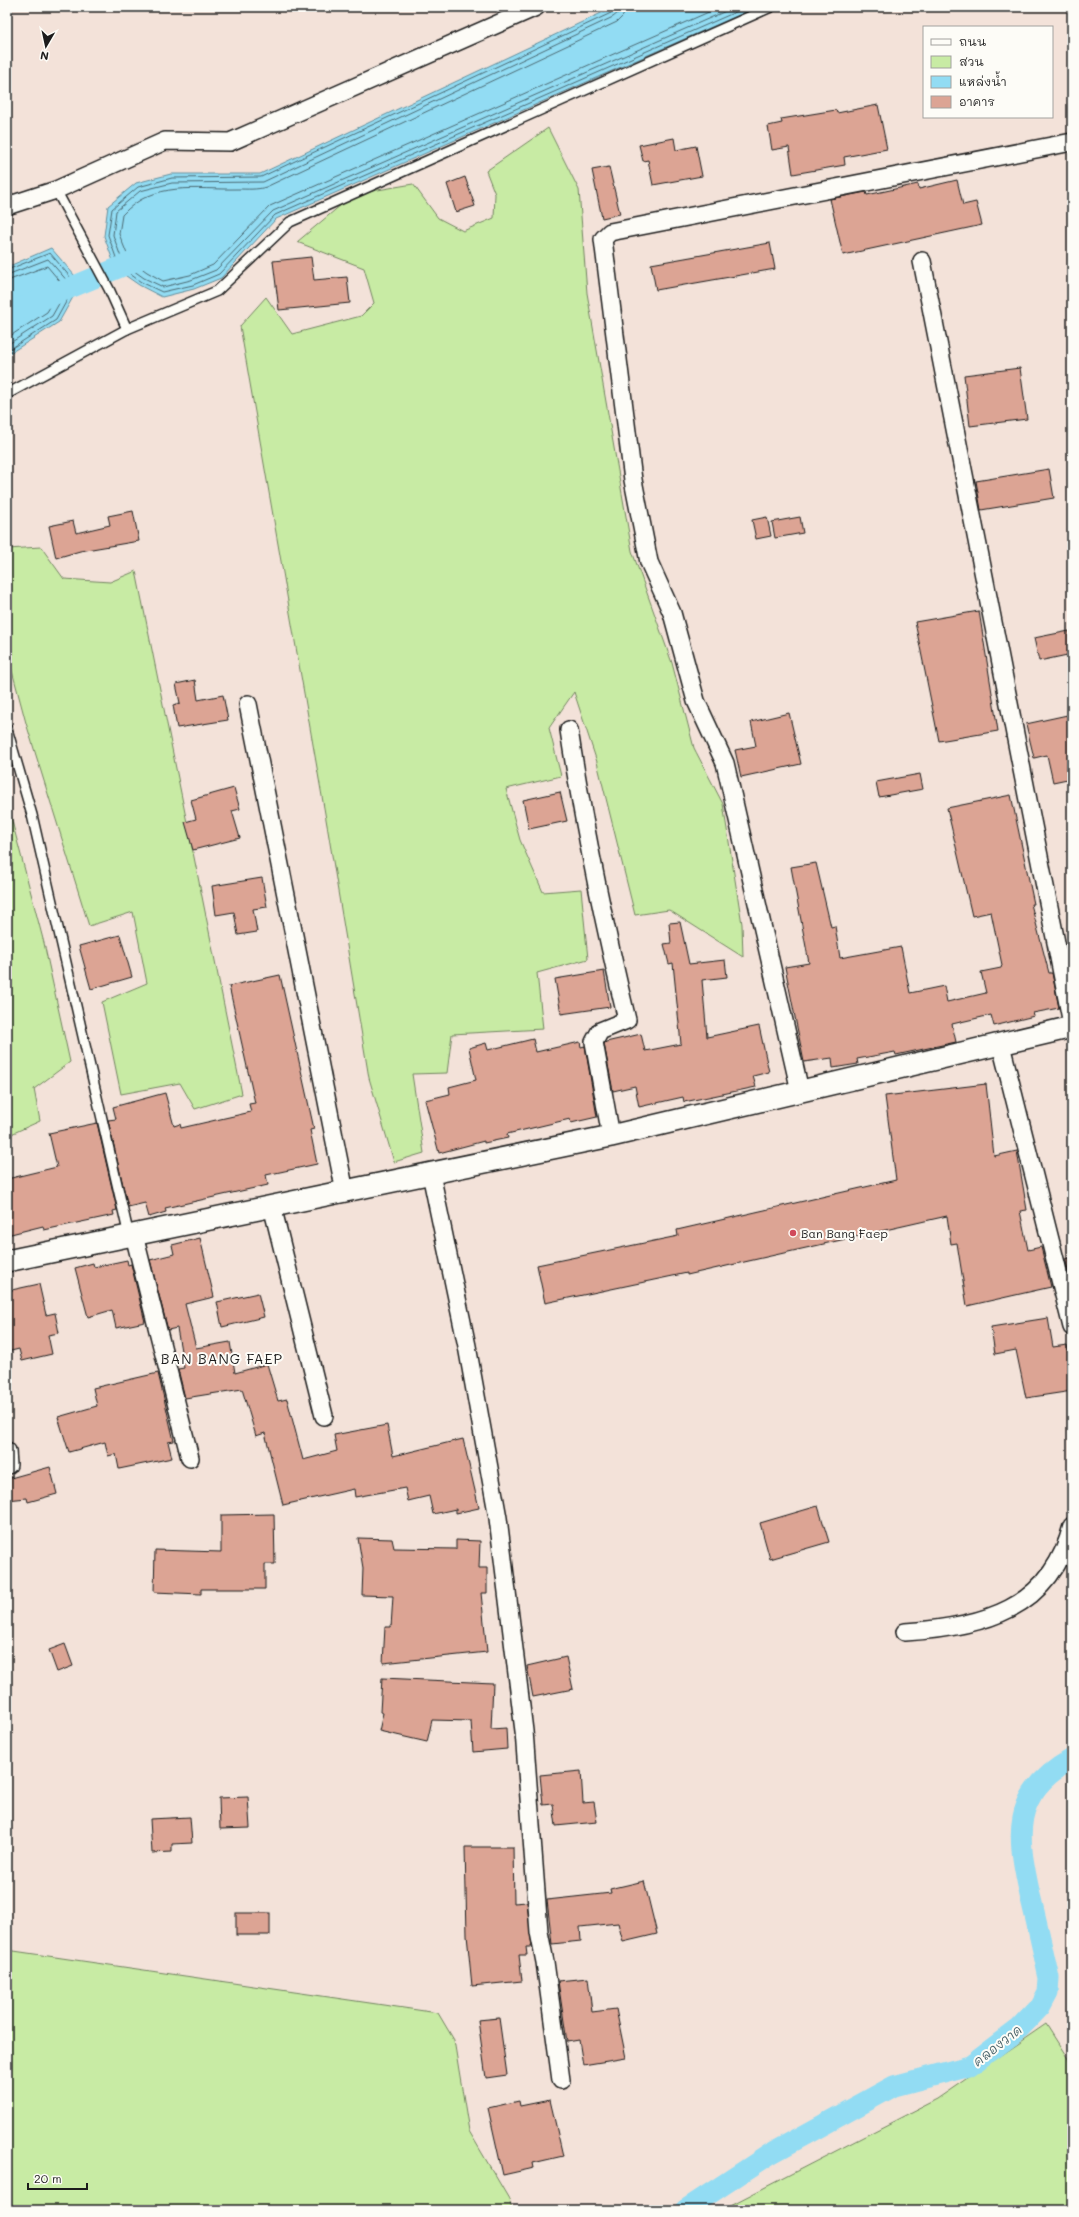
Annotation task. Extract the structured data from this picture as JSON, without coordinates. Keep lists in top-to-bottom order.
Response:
{
  "districts": ["BAN BANG FAEP"],
  "water": ["คลองวาด"],
  "places": ["Ban Bang Faep"],
  "legend": [
    "ถนน",
    "สวน",
    "แหล่งน้ำ",
    "อาคาร"
  ],
  "scale_bar": "20 m",
  "north": "bottom"
}
